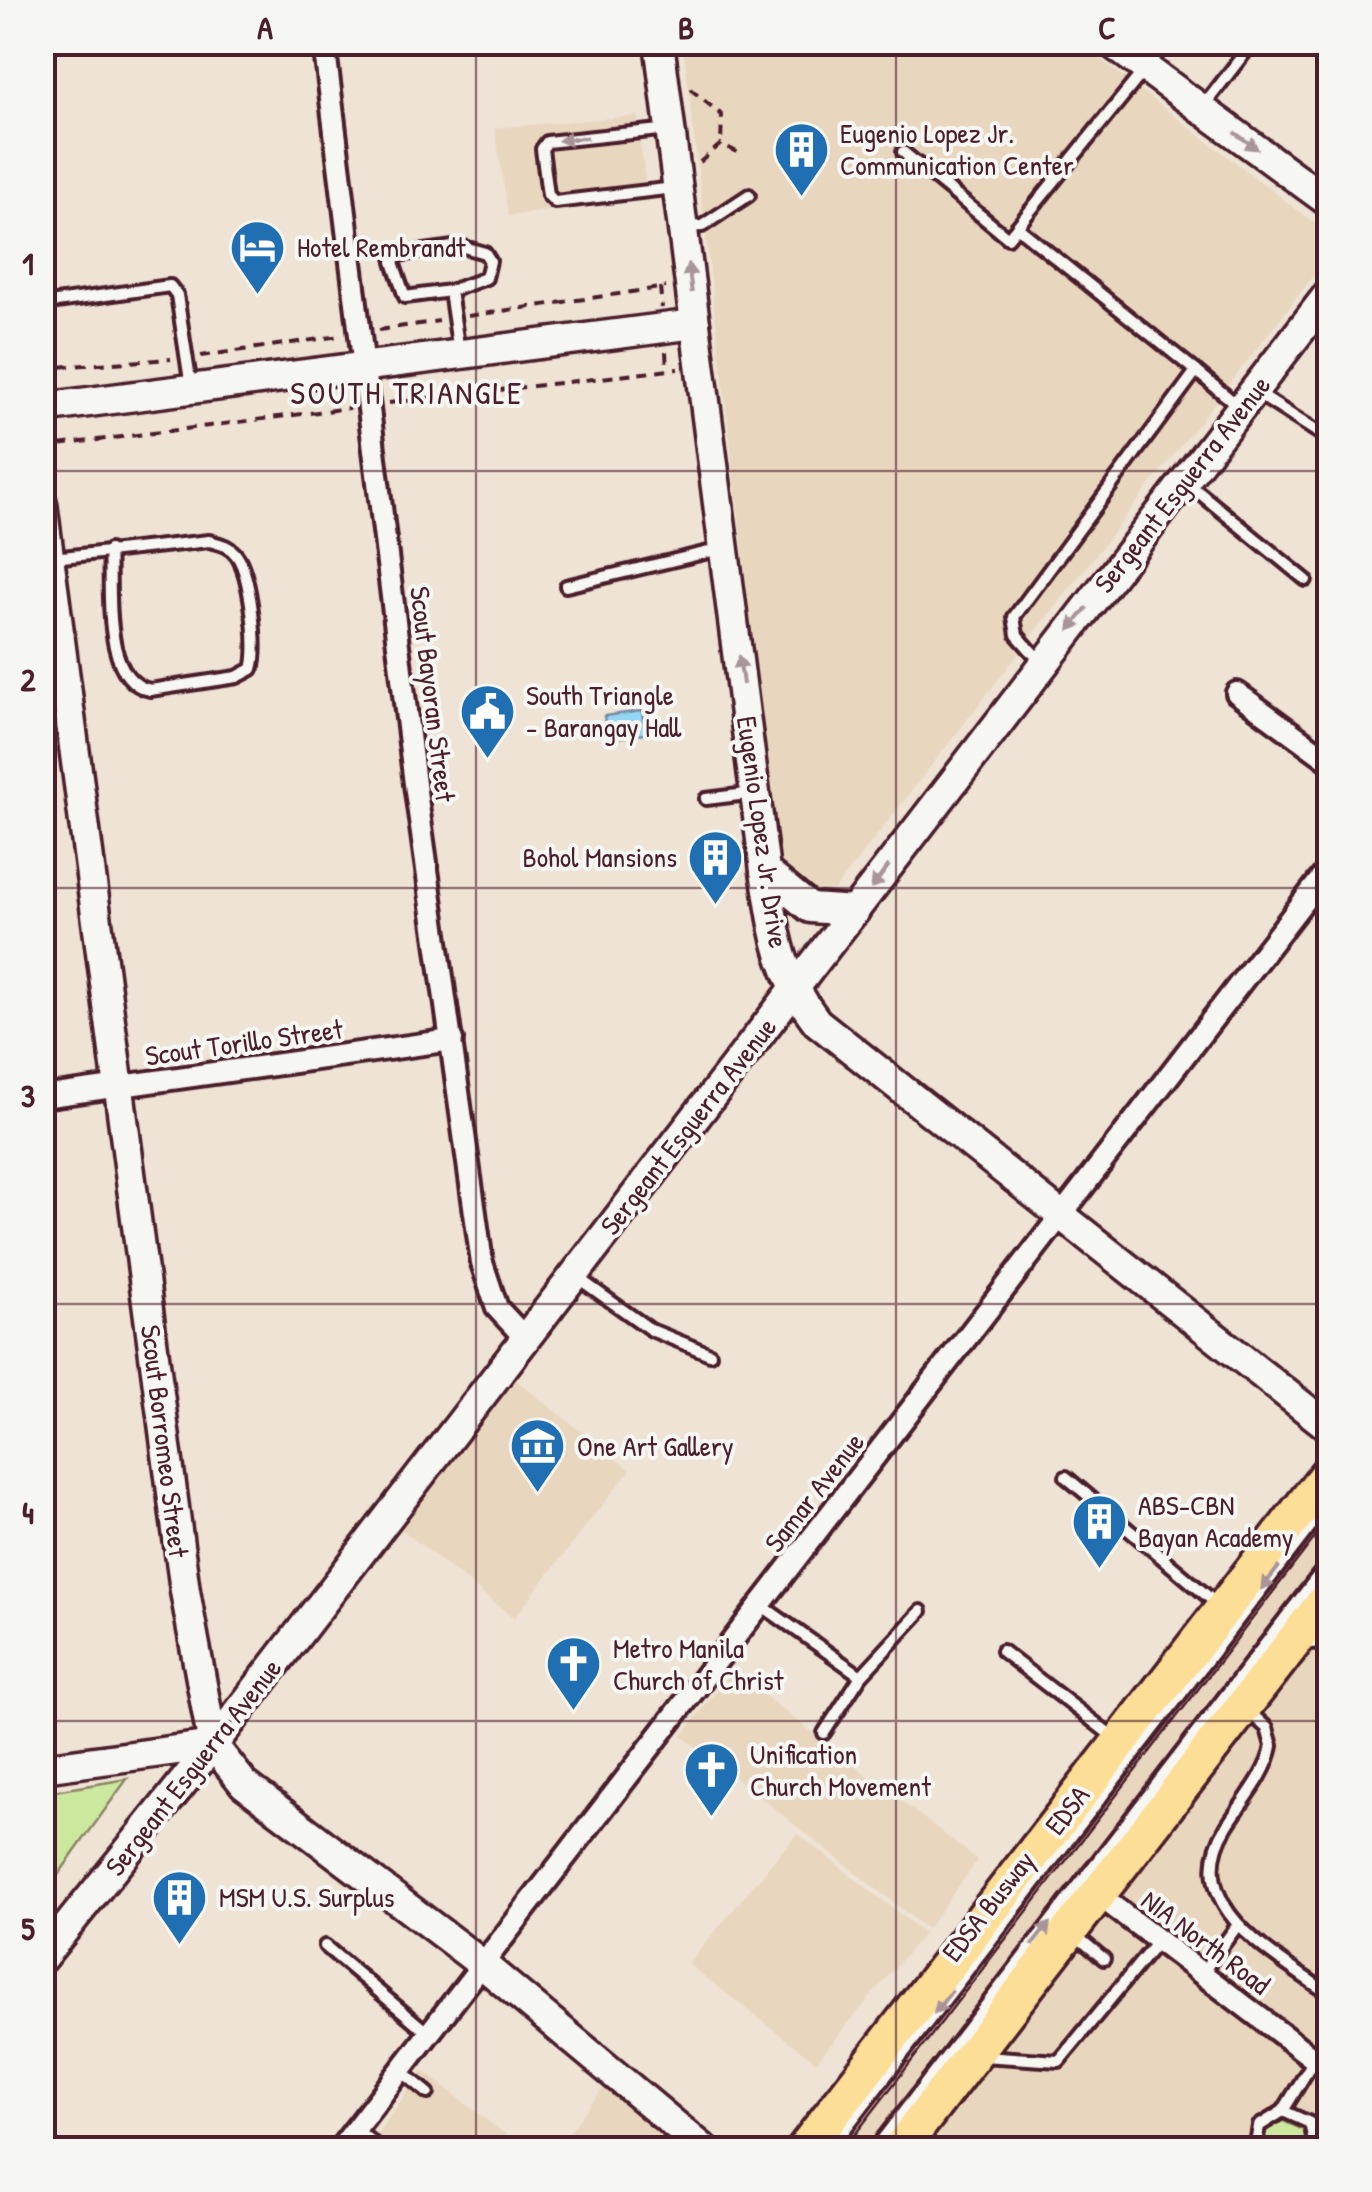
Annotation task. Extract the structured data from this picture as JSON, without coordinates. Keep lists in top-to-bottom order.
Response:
{
  "streets": {
    "highway": ["EDSA"],
    "street": [
      "Sergeant Esguerra Avenue",
      "Scout Bayoran Street",
      "Eugenio Lopez Jr. Drive",
      "Scout Torillo Street",
      "Scout Borromeo Street",
      "Samar Avenue",
      "NIA North Road"
    ],
    "lane": ["EDSA Busway"]
  },
  "crossings": [
    ["Sergeant Esguerra Avenue", "Scout Bayoran Street"],
    ["Sergeant Esguerra Avenue", "Eugenio Lopez Jr. Drive"],
    ["Sergeant Esguerra Avenue", "Scout Borromeo Street"],
    ["Scout Bayoran Street", "Scout Torillo Street"],
    ["Eugenio Lopez Jr. Drive", "Samar Avenue"],
    ["Scout Torillo Street", "Scout Borromeo Street"],
    ["Scout Borromeo Street", "Samar Avenue"]
  ],
  "districts": ["SOUTH TRIANGLE"],
  "places": {
    "building": [
      "Eugenio Lopez Jr. Communication Center",
      "Bohol Mansions",
      "ABS-CBN Bayan Academy",
      "MSM U.S. Surplus"
    ],
    "hotel": ["Hotel Rembrandt"],
    "public building": ["South Triangle - Barangay Hall"],
    "museum": ["One Art Gallery"],
    "church": ["Metro Manila Church of Christ", "Unification Church Movement"]
  },
  "grid": {
    "columns": ["A", "B", "C"],
    "rows": [
      "1",
      "2",
      "3",
      "4",
      "5"
    ]
  }
}
